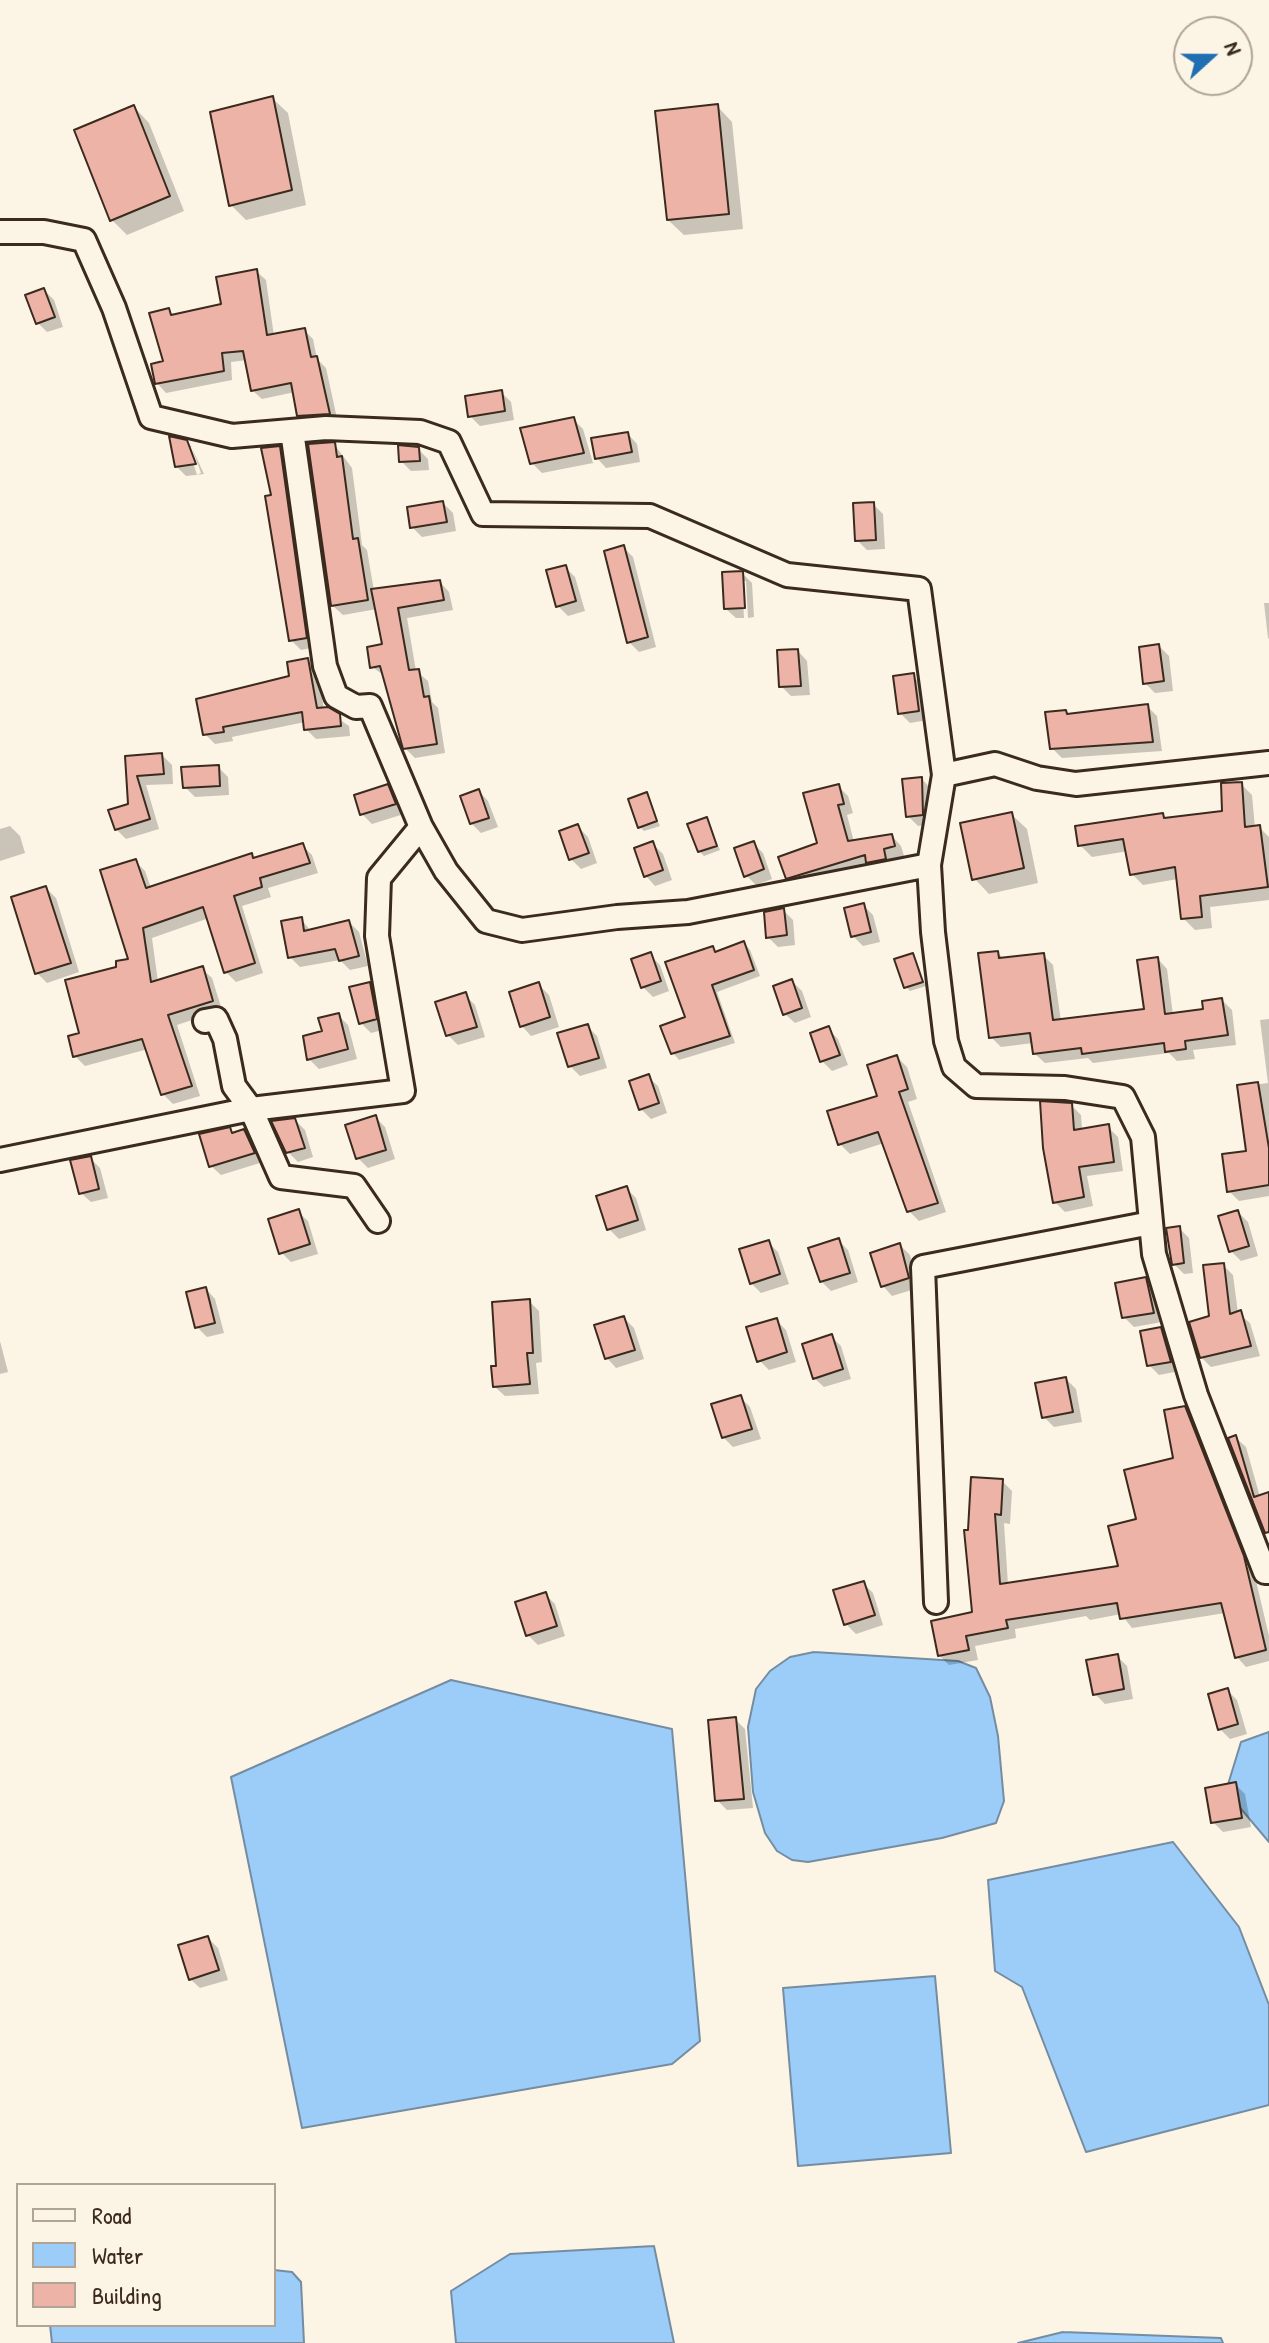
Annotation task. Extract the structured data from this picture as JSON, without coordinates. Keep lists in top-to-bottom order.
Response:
{
  "legend": ["Road", "Water", "Building"],
  "north": "right"
}
